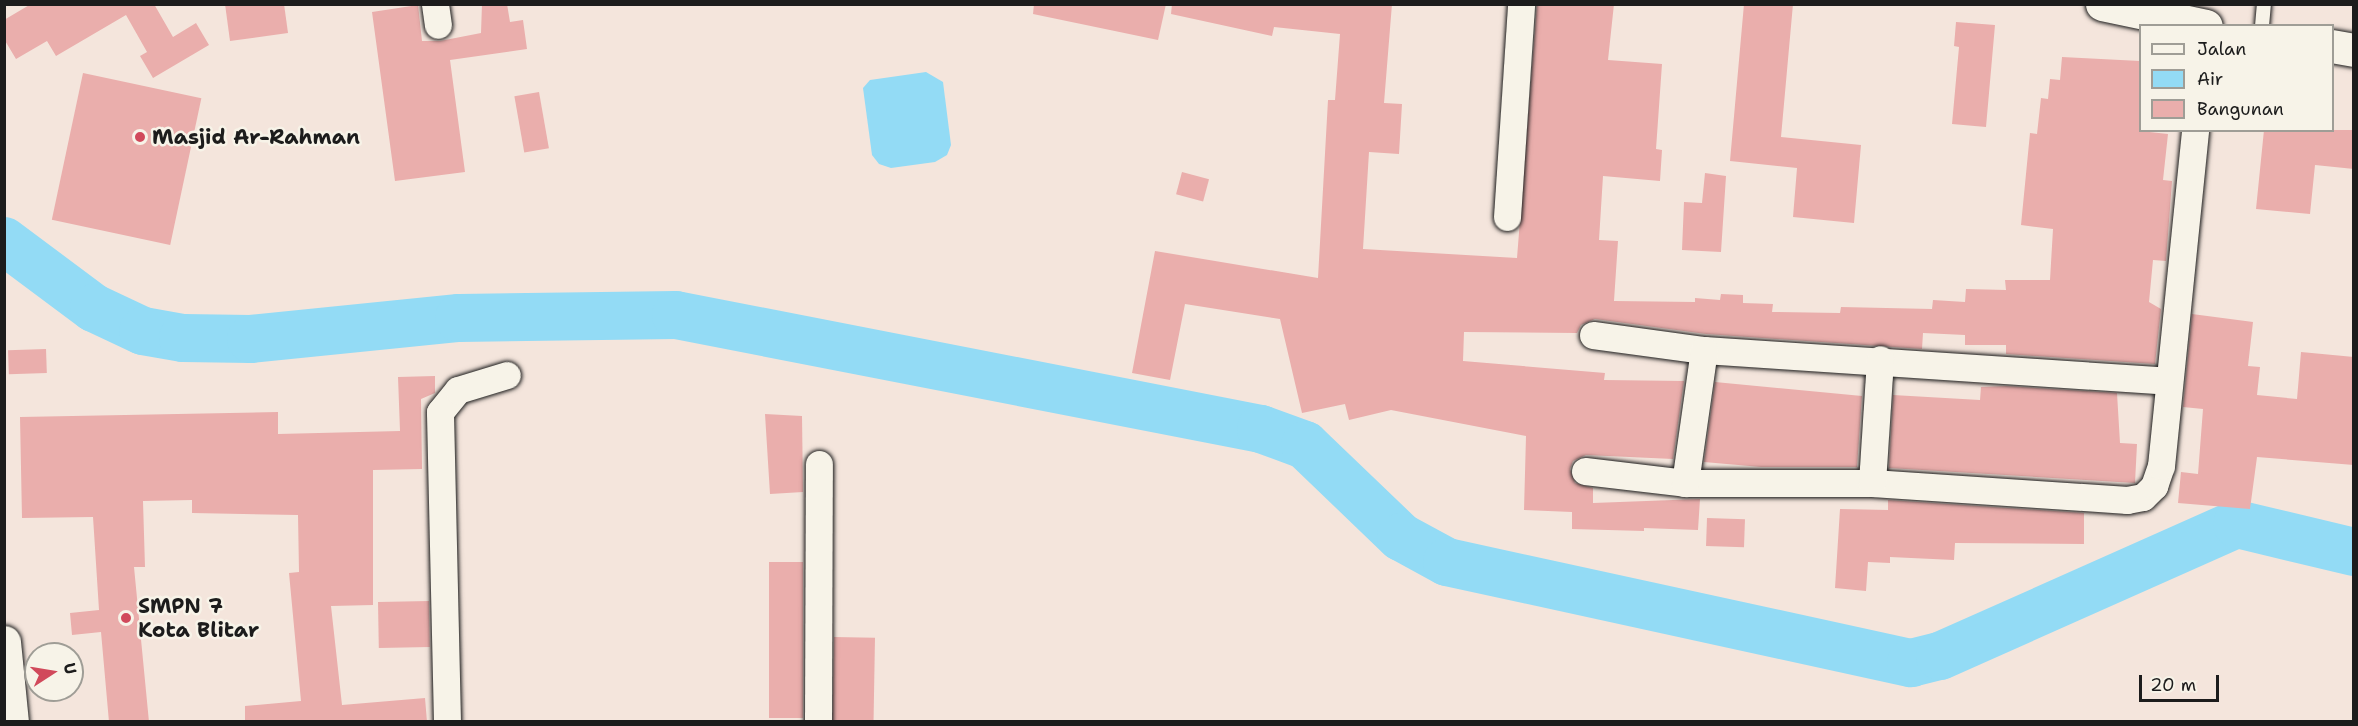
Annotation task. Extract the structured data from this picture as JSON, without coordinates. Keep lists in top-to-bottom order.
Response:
{
  "places": ["Masjid Ar-Rahman", "SMPN 7 Kota Blitar"],
  "legend": ["Jalan", "Air", "Bangunan"],
  "scale_bar": "20 m",
  "north": "right"
}
